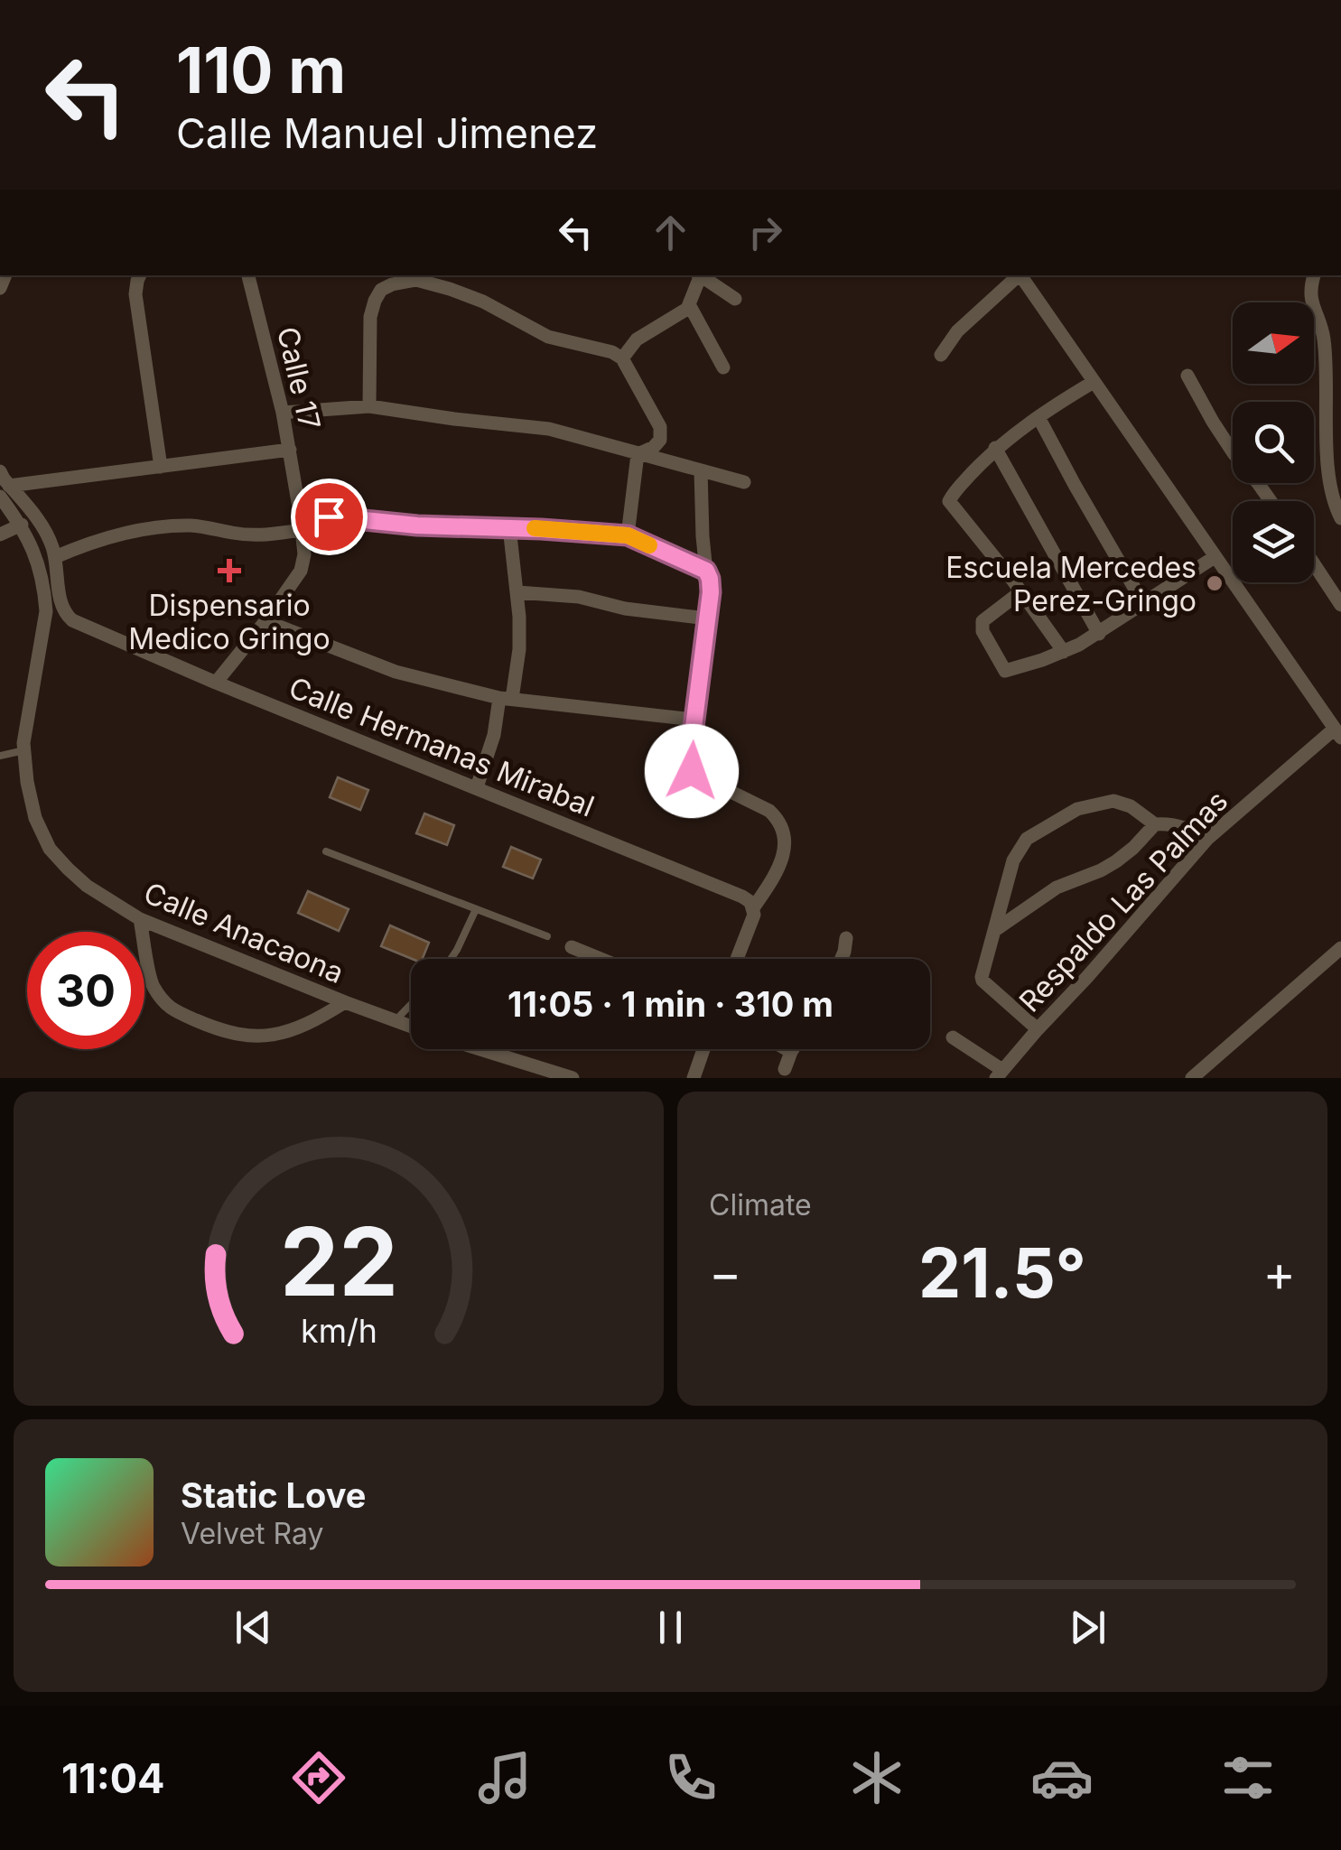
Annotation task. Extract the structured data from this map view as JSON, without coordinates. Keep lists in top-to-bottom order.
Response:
{
  "streets": {
    "street": [
      "Calle 17",
      "Calle Hermanas Mirabal",
      "Respaldo Las Palmas",
      "Calle Anacaona"
    ]
  },
  "crossings": [
    ["Calle 17", "Calle Hermanas Mirabal"],
    ["Calle Hermanas Mirabal", "Calle Anacaona"]
  ],
  "places": {
    "health": ["Dispensario Medico Gringo"],
    "other": ["Escuela Mercedes Perez-Gringo"]
  },
  "north": "right",
  "page": {
    "turn": ["110 m", "Calle Manuel Jimenez"],
    "limit": "30",
    "trip": "11:05 · 1 min · 310 m",
    "tile": "Climate",
    "heat": ["−", "21.5°", "+"],
    "song": ["Static Love", "Velvet Ray"],
    "tabs": "11:04",
    "gauge": ["22", "km/h"]
  }
}
